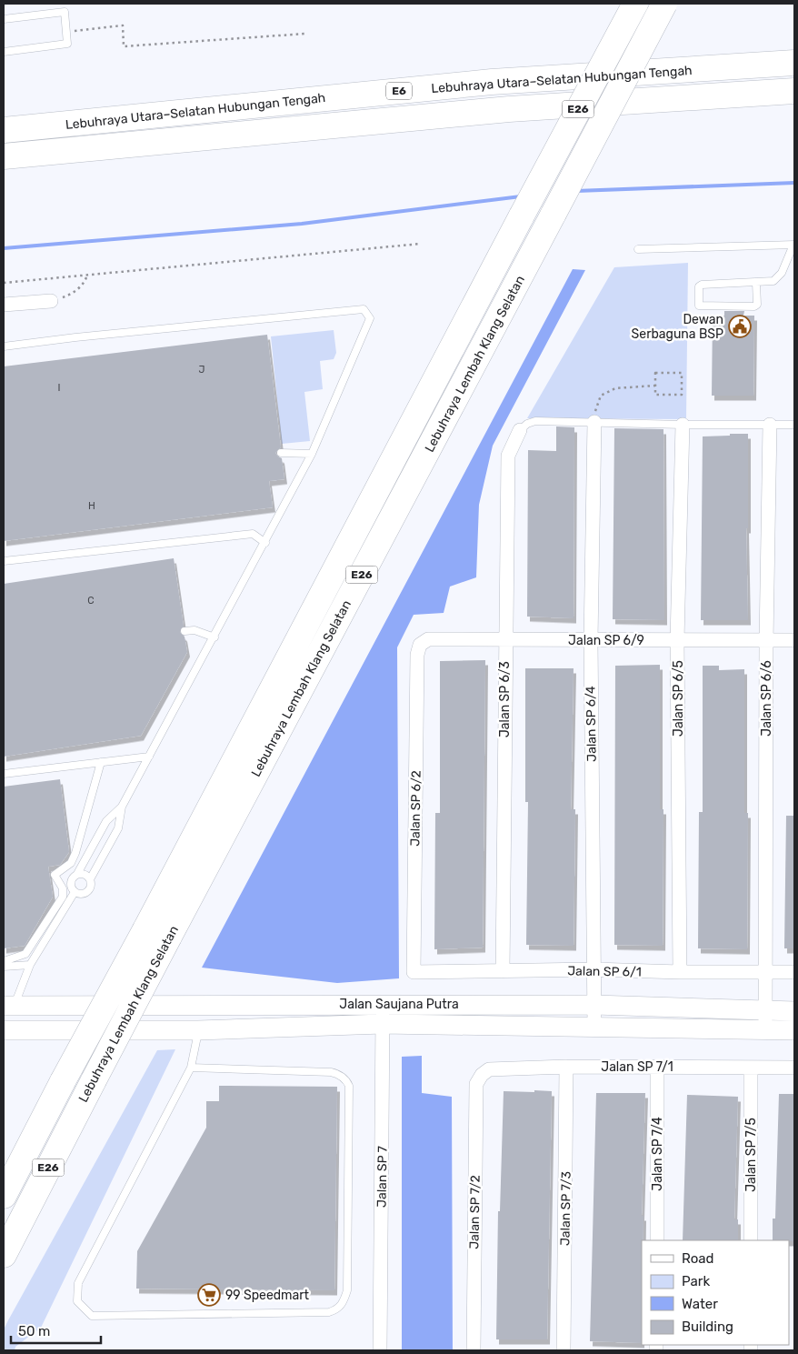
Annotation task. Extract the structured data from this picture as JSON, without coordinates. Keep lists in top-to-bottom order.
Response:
{
  "streets": {
    "highway": [
      "Lebuhraya Utara–Selatan Hubungan Tengah",
      "E6",
      "E26",
      "Lebuhraya Lembah Klang Selatan"
    ],
    "main road": ["Jalan Saujana Putra"],
    "street": [
      "Jalan SP 6/9",
      "Jalan SP 6/5",
      "Jalan SP 6/6",
      "Jalan SP 6/3",
      "Jalan SP 6/4",
      "Jalan SP 6/2",
      "Jalan SP 6/1",
      "Jalan SP 7/1",
      "Jalan SP 7/4",
      "Jalan SP 7/5",
      "Jalan SP 7",
      "Jalan SP 7/3",
      "Jalan SP 7/2"
    ]
  },
  "crossings": [
    ["Jalan SP 6/9", "Jalan SP 6/5"],
    ["Jalan SP 6/9", "Jalan SP 6/6"],
    ["Jalan SP 6/9", "Jalan SP 6/3"],
    ["Jalan SP 6/9", "Jalan SP 6/4"],
    ["Jalan SP 6/9", "Jalan SP 6/2"],
    ["Jalan SP 6/5", "Jalan SP 6/1"],
    ["Jalan SP 6/6", "Jalan SP 6/1"],
    ["Jalan SP 6/6", "Jalan Saujana Putra"],
    ["Jalan SP 6/3", "Jalan SP 6/1"],
    ["Jalan SP 6/4", "Jalan SP 6/1"],
    ["Jalan SP 6/4", "Jalan Saujana Putra"],
    ["Jalan SP 6/2", "Jalan SP 6/1"],
    ["Jalan Saujana Putra", "Jalan SP 7"],
    ["Jalan SP 7/1", "Jalan SP 7/4"],
    ["Jalan SP 7/1", "Jalan SP 7/5"],
    ["Jalan SP 7/1", "Jalan SP 7/3"],
    ["Jalan SP 7/1", "Jalan SP 7/2"]
  ],
  "places": {
    "public building": ["Dewan Serbaguna BSP"],
    "supermarket": ["99 Speedmart"]
  },
  "house_numbers": [
    "J",
    "I",
    "H",
    "C"
  ],
  "legend": [
    "Road",
    "Park",
    "Water",
    "Building"
  ],
  "scale_bar": "50 m"
}
